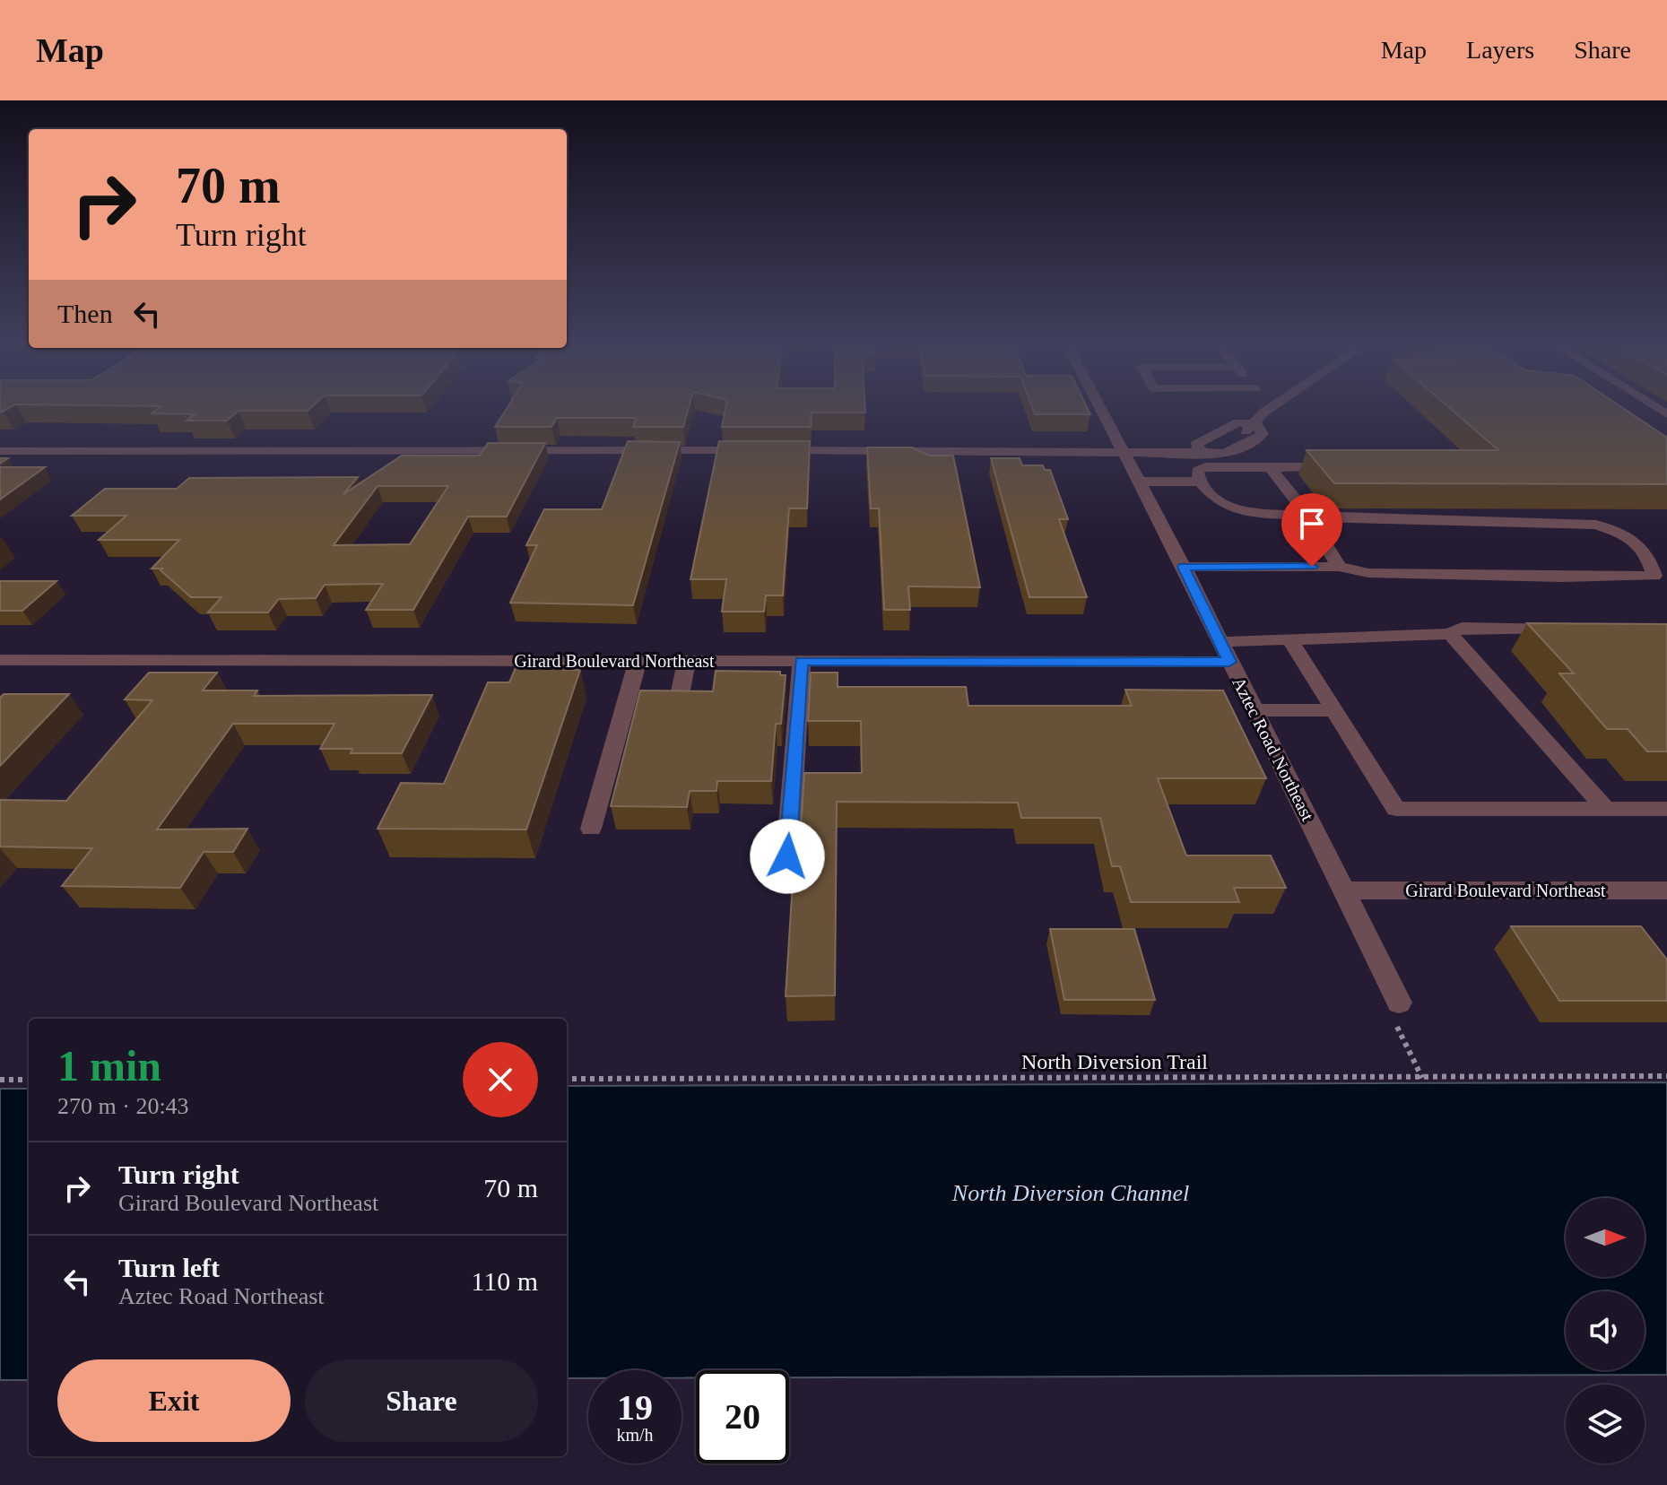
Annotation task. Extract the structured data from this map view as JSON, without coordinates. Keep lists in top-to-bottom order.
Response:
{
  "streets": {
    "street": ["Girard Boulevard Northeast", "Aztec Road Northeast"],
    "path": ["North Diversion Trail"]
  },
  "crossings": [
    ["Girard Boulevard Northeast", "Aztec Road Northeast"]
  ],
  "water": ["North Diversion Channel"],
  "north": "right",
  "page": {
    "header": "Map",
    "nav": ["Map", "Layers", "Share"],
    "turn": ["70 m", "Turn right"],
    "then": "Then",
    "heading": ["1 min", "270 m · 20:43"],
    "list": [
      {
        "name": "Turn right",
        "note": "Girard Boulevard Northeast",
        "value": "70 m"
      },
      {
        "name": "Turn left",
        "note": "Aztec Road Northeast",
        "value": "110 m"
      }
    ],
    "buttons": ["Exit", "Share"],
    "speed": "19 km/h",
    "limit": "20"
  }
}
